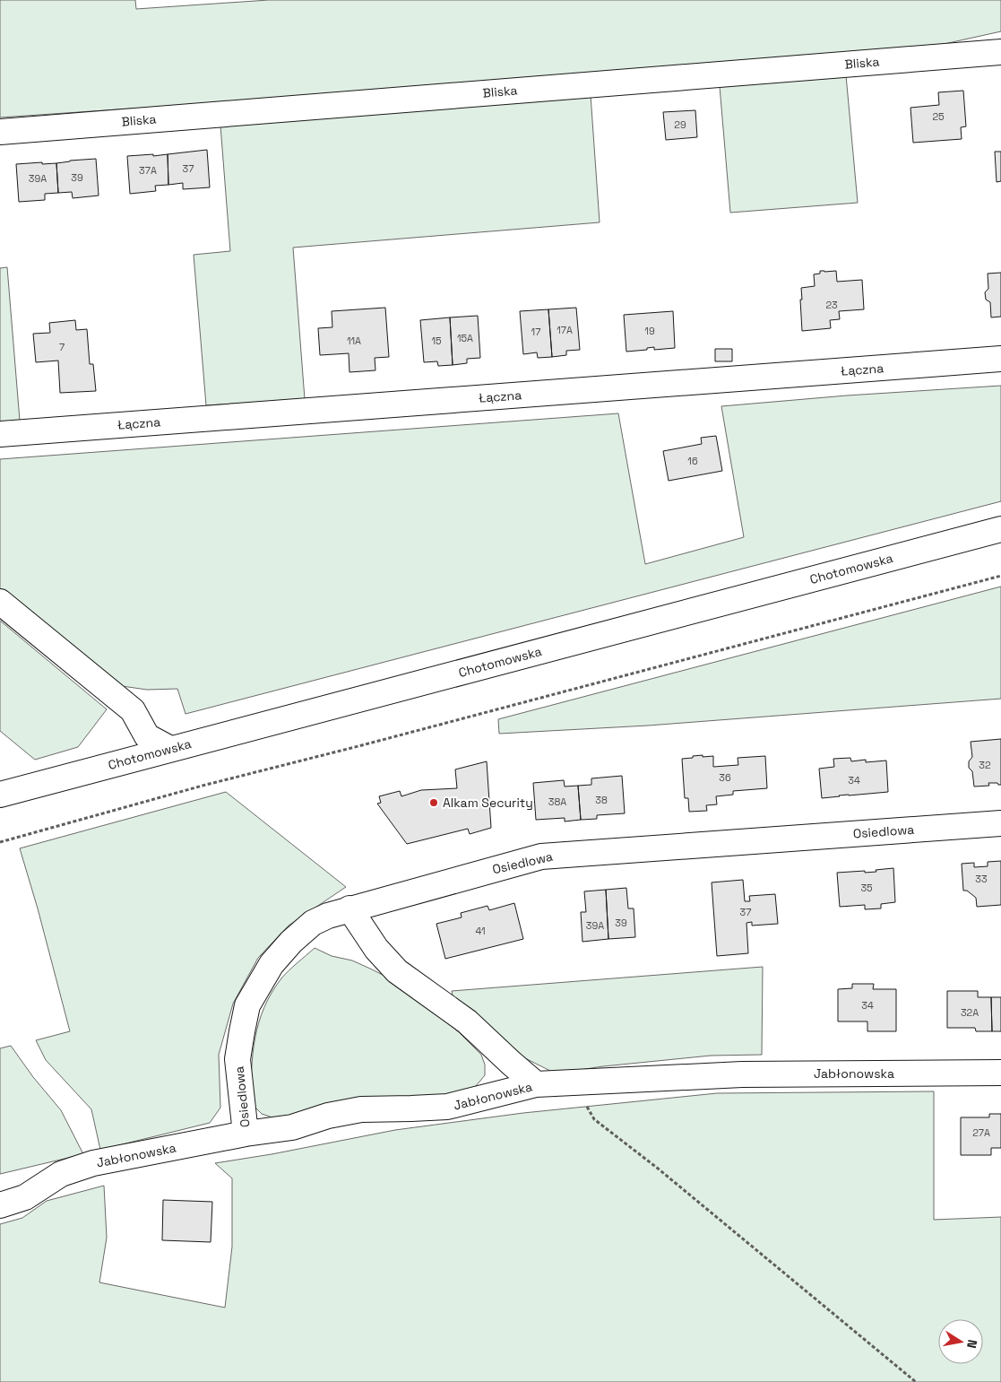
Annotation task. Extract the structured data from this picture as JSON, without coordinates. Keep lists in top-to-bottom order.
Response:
{
  "streets": {
    "street": [
      "Bliska",
      "Łączna",
      "Chotomowska",
      "Osiedlowa",
      "Jabłonowska"
    ]
  },
  "crossings": [
    ["Osiedlowa", "Jabłonowska"]
  ],
  "places": ["Alkam Security"],
  "house_numbers": [
    "25",
    "29",
    "37",
    "37A",
    "39",
    "39A",
    "23",
    "17A",
    "19",
    "17",
    "15A",
    "11A",
    "15",
    "7",
    "16",
    "32",
    "36",
    "34",
    "38",
    "38A",
    "33",
    "35",
    "37",
    "39",
    "39A",
    "41",
    "34",
    "32A",
    "27A"
  ],
  "north": "right"
}
